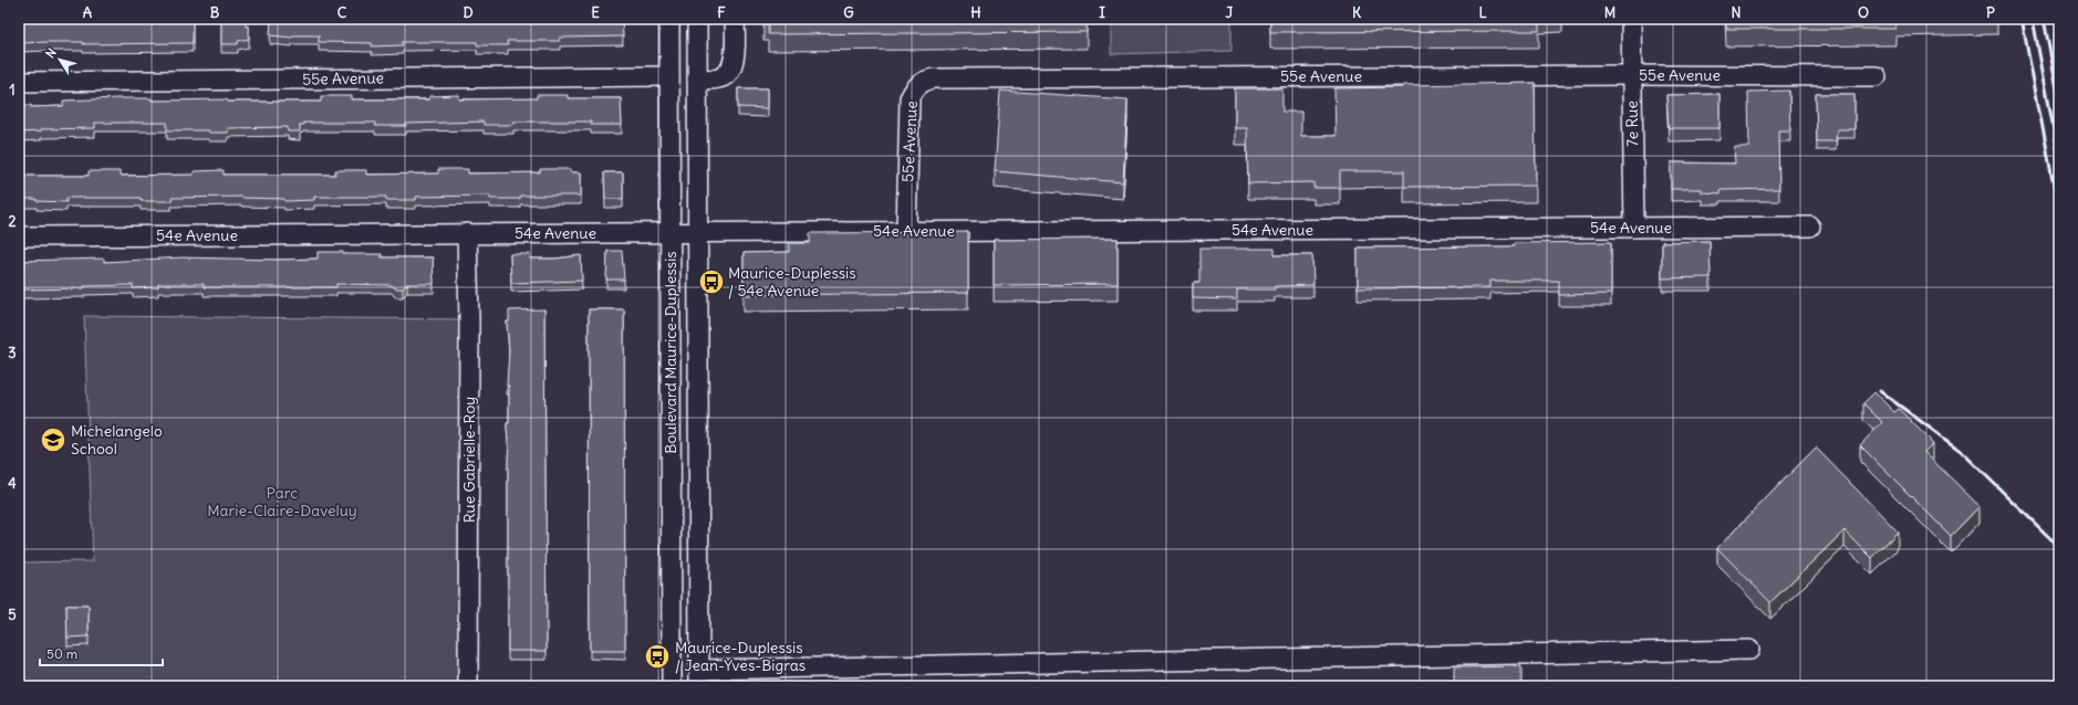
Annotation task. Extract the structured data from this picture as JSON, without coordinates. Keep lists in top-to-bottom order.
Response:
{
  "streets": {
    "street": [
      "55e Avenue",
      "7e Rue",
      "54e Avenue",
      "Boulevard Maurice-Duplessis",
      "Rue Gabrielle-Roy"
    ]
  },
  "crossings": [
    ["55e Avenue", "7e Rue"],
    ["55e Avenue", "54e Avenue"],
    ["55e Avenue", "Boulevard Maurice-Duplessis"],
    ["7e Rue", "54e Avenue"],
    ["54e Avenue", "Boulevard Maurice-Duplessis"],
    ["54e Avenue", "Rue Gabrielle-Roy"]
  ],
  "parks": ["Parc Marie-Claire-Daveluy"],
  "places": {
    "bus stop": ["Maurice-Duplessis / 54e Avenue", "Maurice-Duplessis / Jean-Yves-Bigras"],
    "school or university": ["Michelangelo School"]
  },
  "scale_bar": "50 m",
  "north": "top left",
  "grid": {
    "columns": [
      "A",
      "B",
      "C",
      "D",
      "E",
      "F",
      "G",
      "H",
      "I",
      "J",
      "K",
      "L",
      "M",
      "N",
      "O",
      "P"
    ],
    "rows": [
      "1",
      "2",
      "3",
      "4",
      "5"
    ]
  }
}
